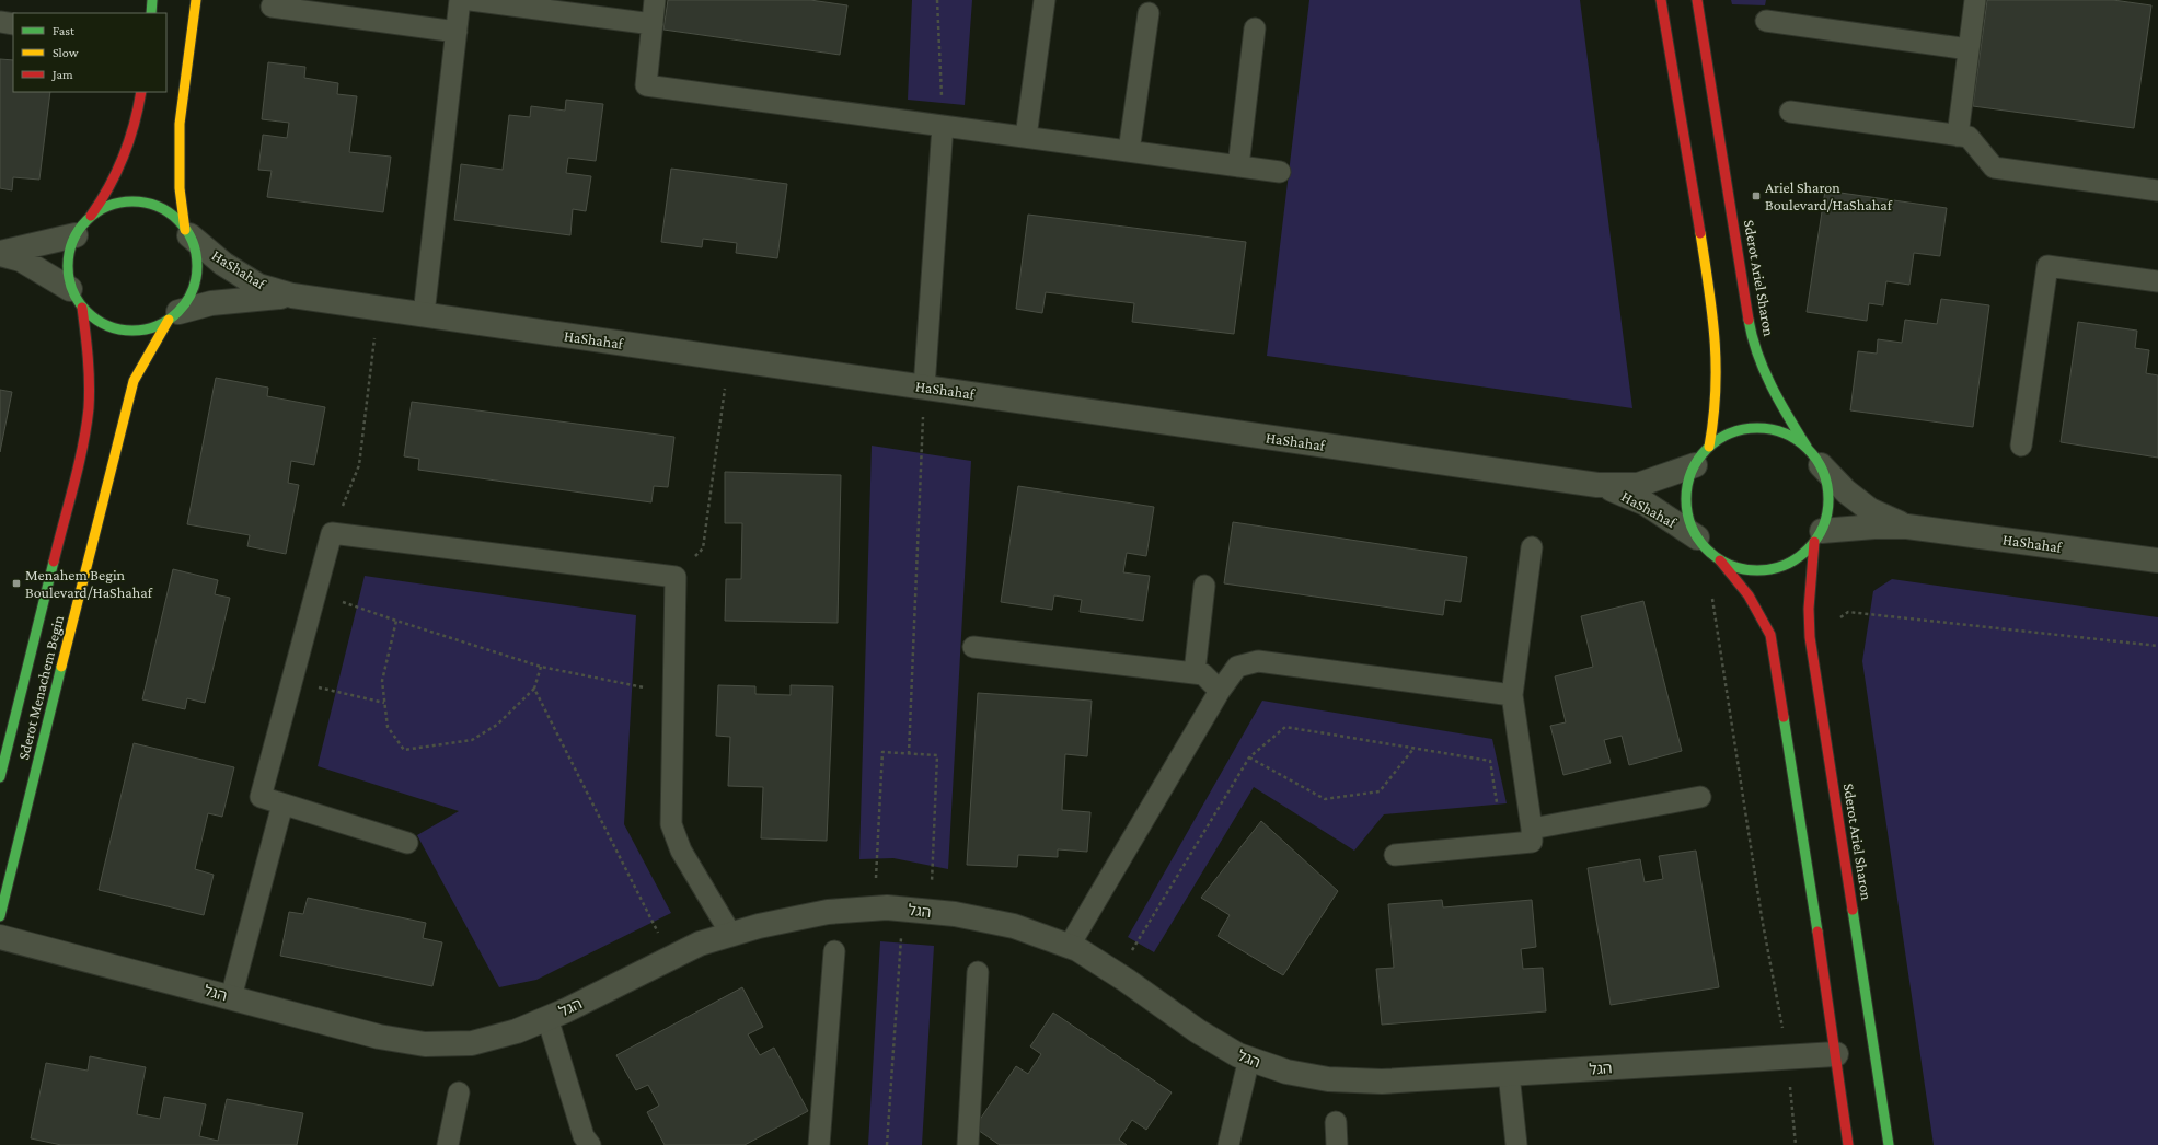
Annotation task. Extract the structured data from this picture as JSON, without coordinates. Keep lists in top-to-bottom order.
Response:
{
  "streets": {
    "street": [
      "HaShahaf",
      "Sderot Ariel Sharon",
      "Sderot Menachem Begin",
      "הגל"
    ]
  },
  "crossings": [
    ["HaShahaf", "Sderot Ariel Sharon"],
    ["HaShahaf", "Sderot Menachem Begin"]
  ],
  "places": {
    "transit": ["Ariel Sharon Boulevard/HaShahaf", "Menahem Begin Boulevard/HaShahaf"]
  },
  "legend": ["Fast", "Slow", "Jam"]
}
